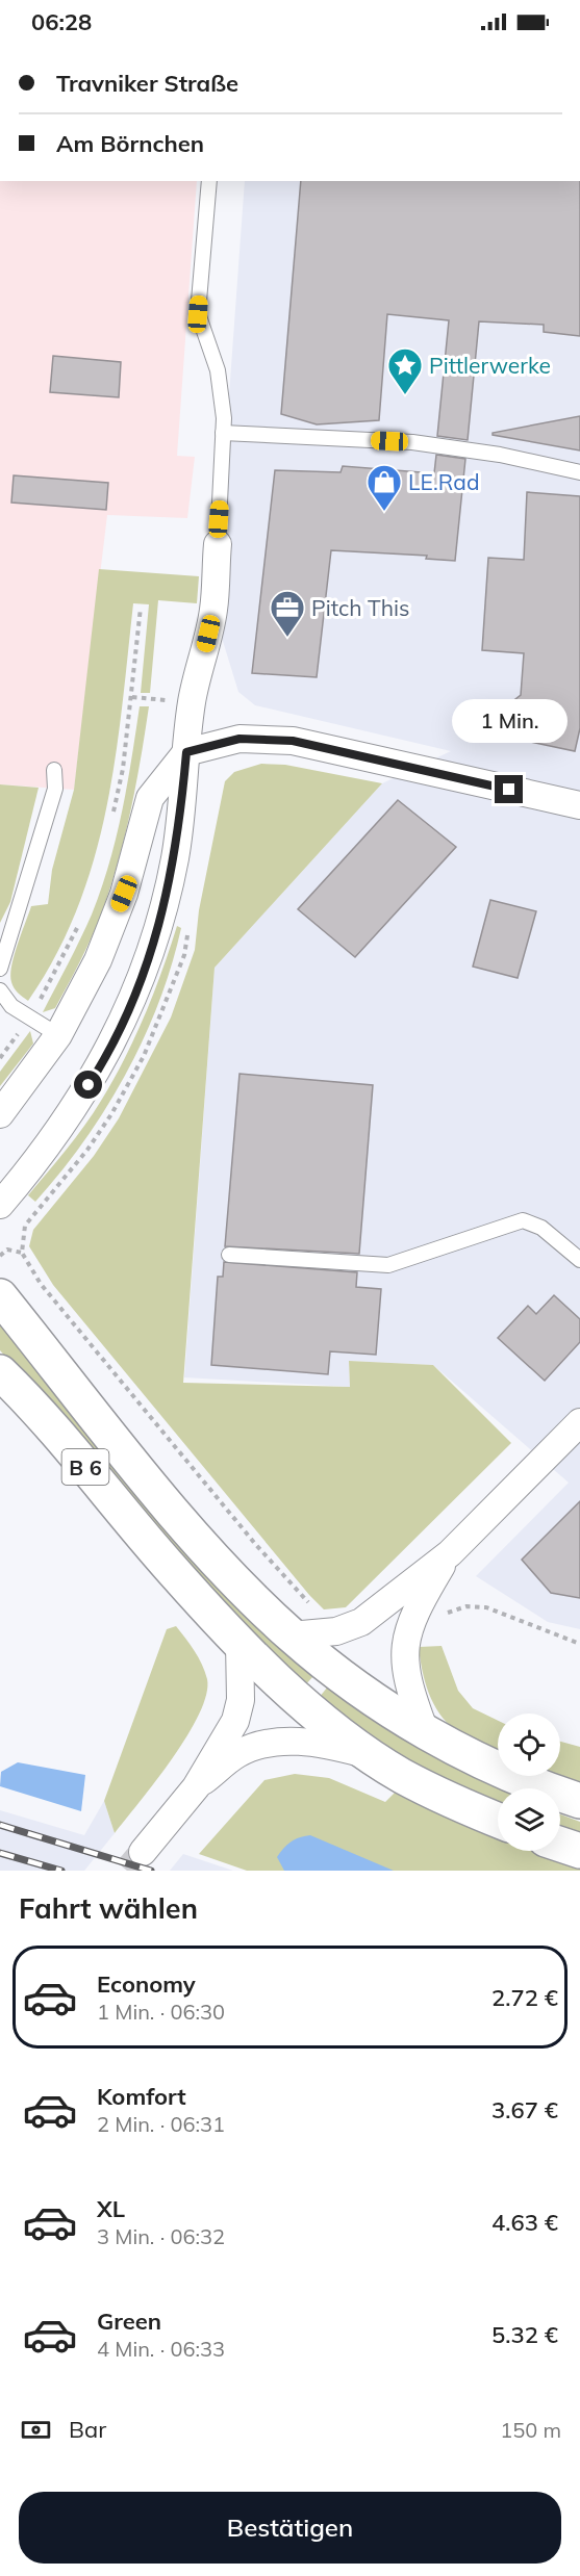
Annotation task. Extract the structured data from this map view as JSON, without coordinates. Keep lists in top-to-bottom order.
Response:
{
  "streets": {
    "main road": ["B 6"]
  },
  "places": {
    "place": ["Pittlerwerke"],
    "shop": ["LE.Rad"],
    "office": ["Pitch This"]
  },
  "page": {
    "status": "06:28",
    "banner": ["Travniker Straße", "Am Börnchen"],
    "bubble": "1 Min.",
    "heading": "Fahrt wählen",
    "list": [
      {
        "name": "Economy",
        "note": "1 Min. · 06:30",
        "value": "2.72 €"
      },
      {
        "name": "Komfort",
        "note": "2 Min. · 06:31",
        "value": "3.67 €"
      },
      {
        "name": "XL",
        "note": "3 Min. · 06:32",
        "value": "4.63 €"
      },
      {
        "name": "Green",
        "note": "4 Min. · 06:33",
        "value": "5.32 €"
      }
    ],
    "pay": ["Bar", "150 m"],
    "buttons": "Bestätigen"
  }
}
